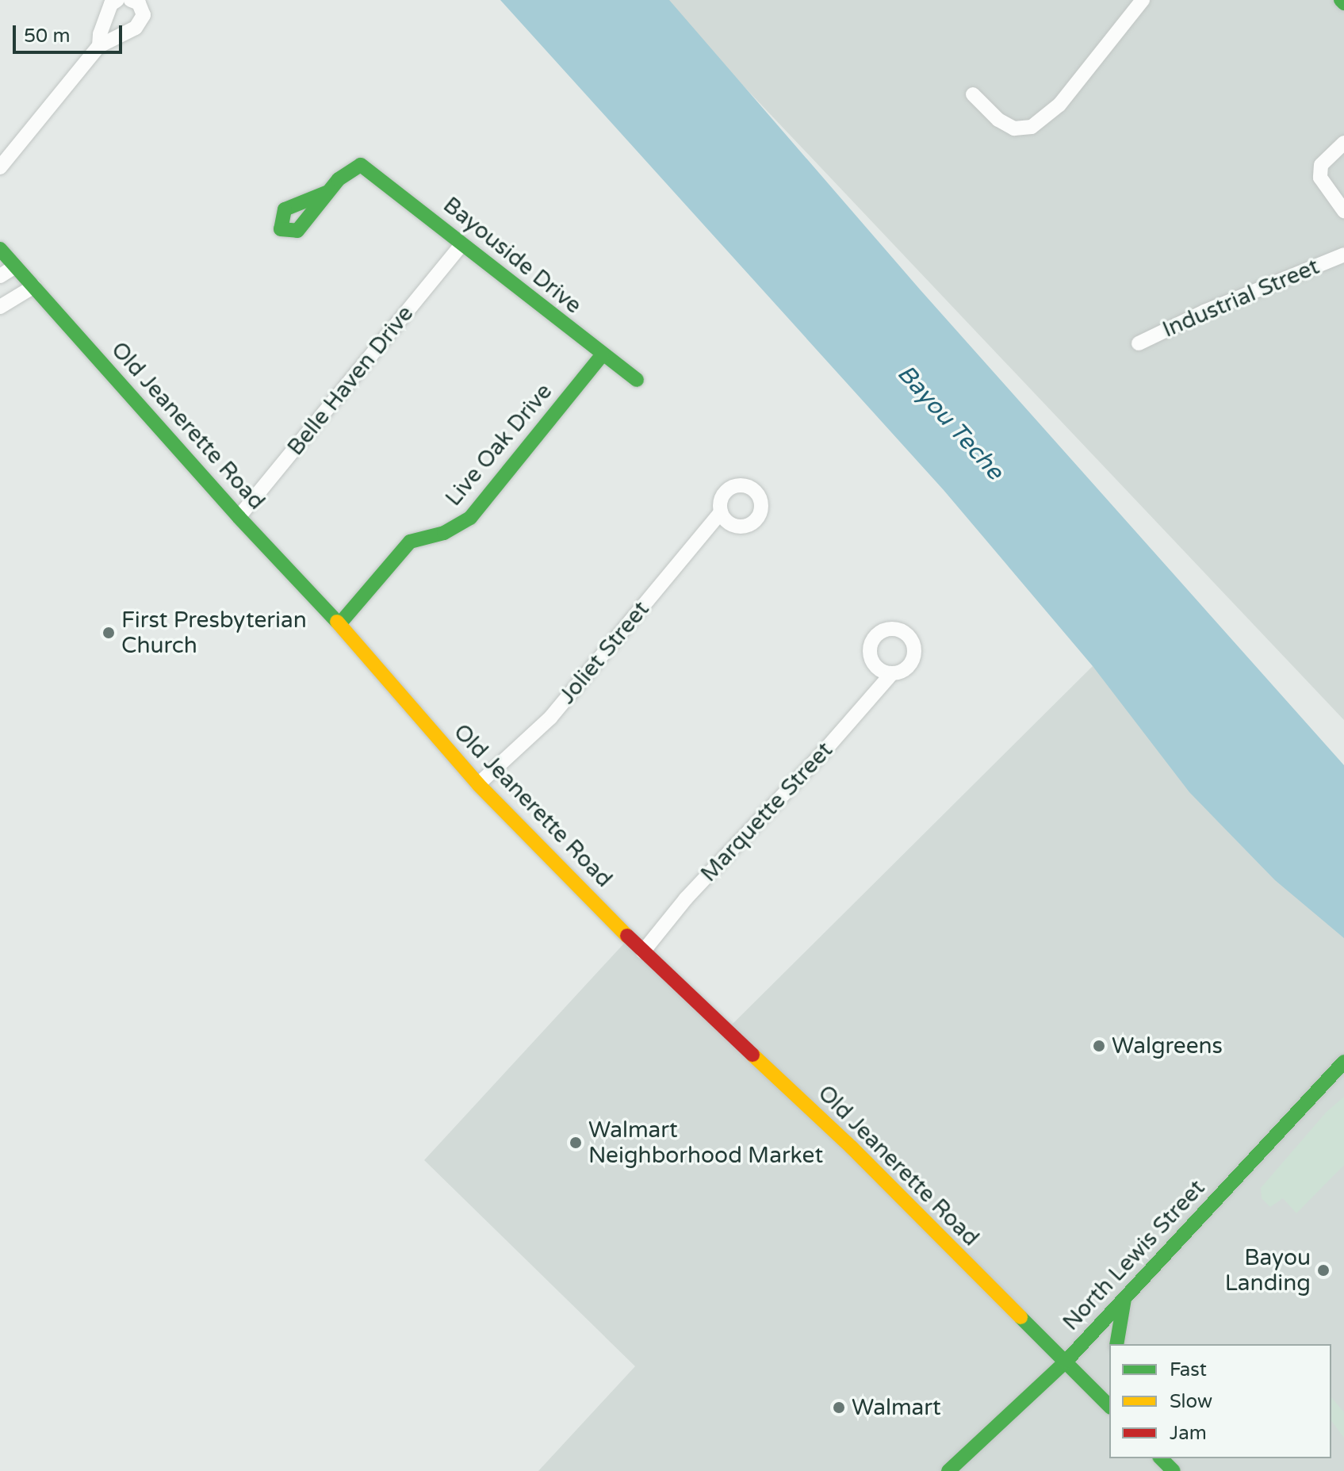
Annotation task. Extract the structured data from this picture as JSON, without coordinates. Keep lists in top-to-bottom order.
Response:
{
  "streets": {
    "main road": [
      "Bayouside Drive",
      "Old Jeanerette Road",
      "Live Oak Drive",
      "North Lewis Street"
    ],
    "street": [
      "Industrial Street",
      "Belle Haven Drive",
      "Joliet Street",
      "Marquette Street"
    ]
  },
  "crossings": [
    ["Bayouside Drive", "Belle Haven Drive"],
    ["Bayouside Drive", "Live Oak Drive"],
    ["Belle Haven Drive", "Old Jeanerette Road"],
    ["Old Jeanerette Road", "Live Oak Drive"],
    ["Old Jeanerette Road", "Joliet Street"],
    ["Old Jeanerette Road", "Marquette Street"],
    ["Old Jeanerette Road", "North Lewis Street"]
  ],
  "water": ["Bayou Teche"],
  "places": [
    "First Presbyterian Church",
    "Walgreens",
    "Walmart Neighborhood Market",
    "Bayou Landing",
    "Walmart"
  ],
  "legend": ["Fast", "Slow", "Jam"],
  "scale_bar": "50 m"
}
